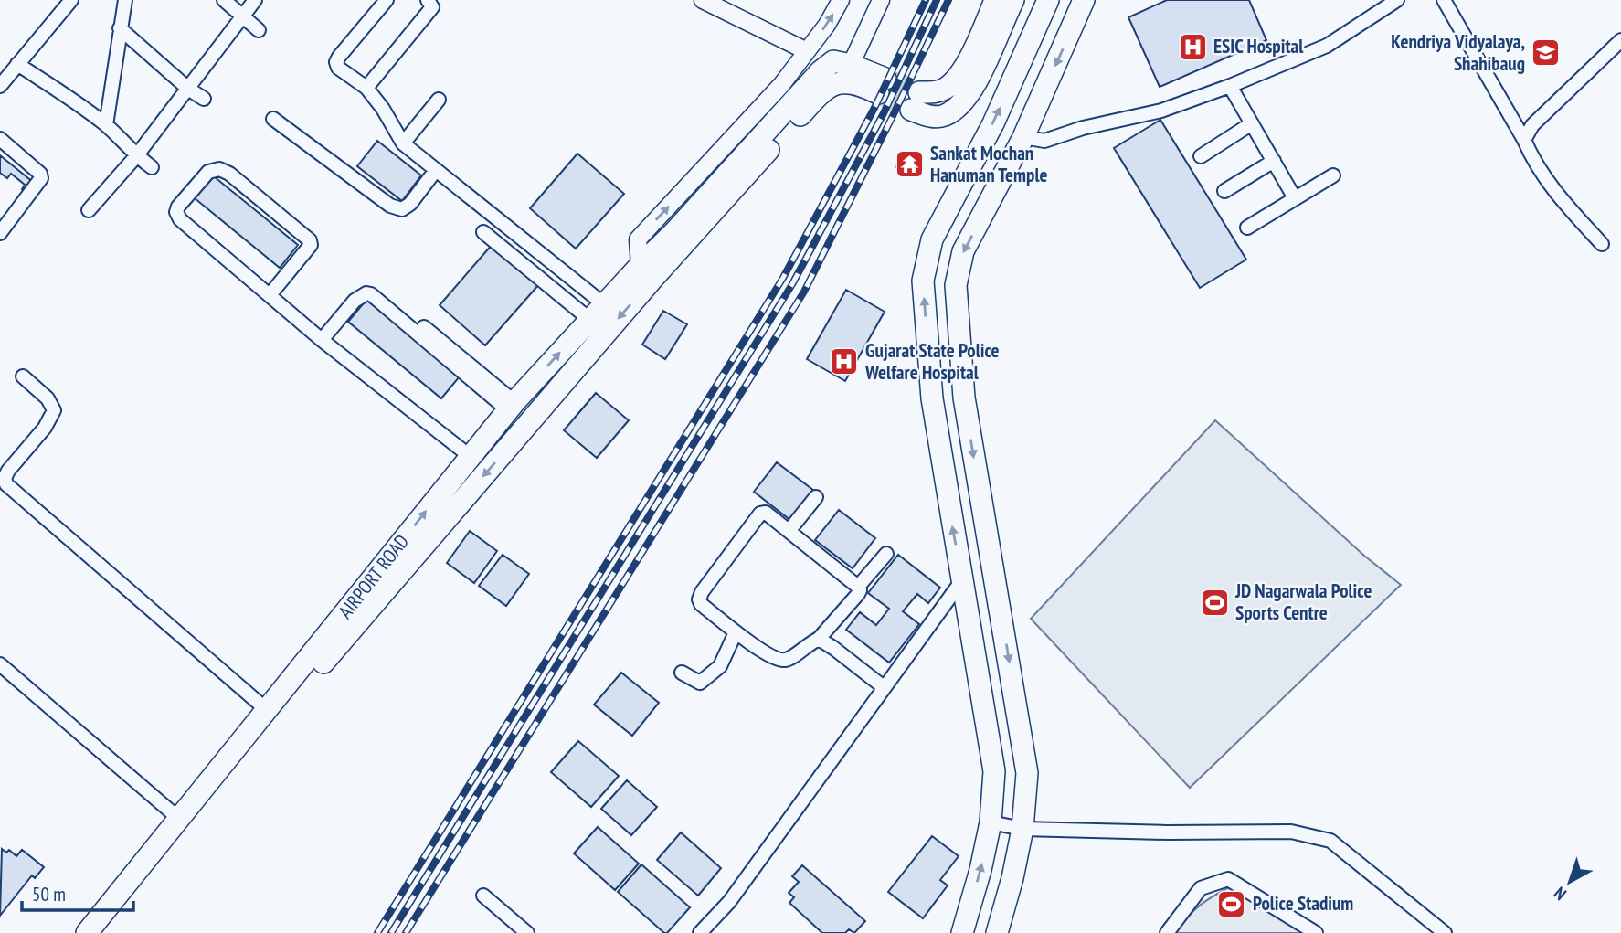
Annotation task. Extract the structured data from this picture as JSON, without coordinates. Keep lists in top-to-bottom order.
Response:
{
  "streets": {
    "main road": ["AIRPORT ROAD"]
  },
  "places": {
    "hospital": ["ESIC Hospital", "Gujarat State Police Welfare Hospital"],
    "school or university": ["Kendriya Vidyalaya, Shahibaug"],
    "temple": ["Sankat Mochan Hanuman Temple"],
    "sports": ["JD Nagarwala Police Sports Centre", "Police Stadium"]
  },
  "scale_bar": "50 m",
  "north": "bottom left"
}
